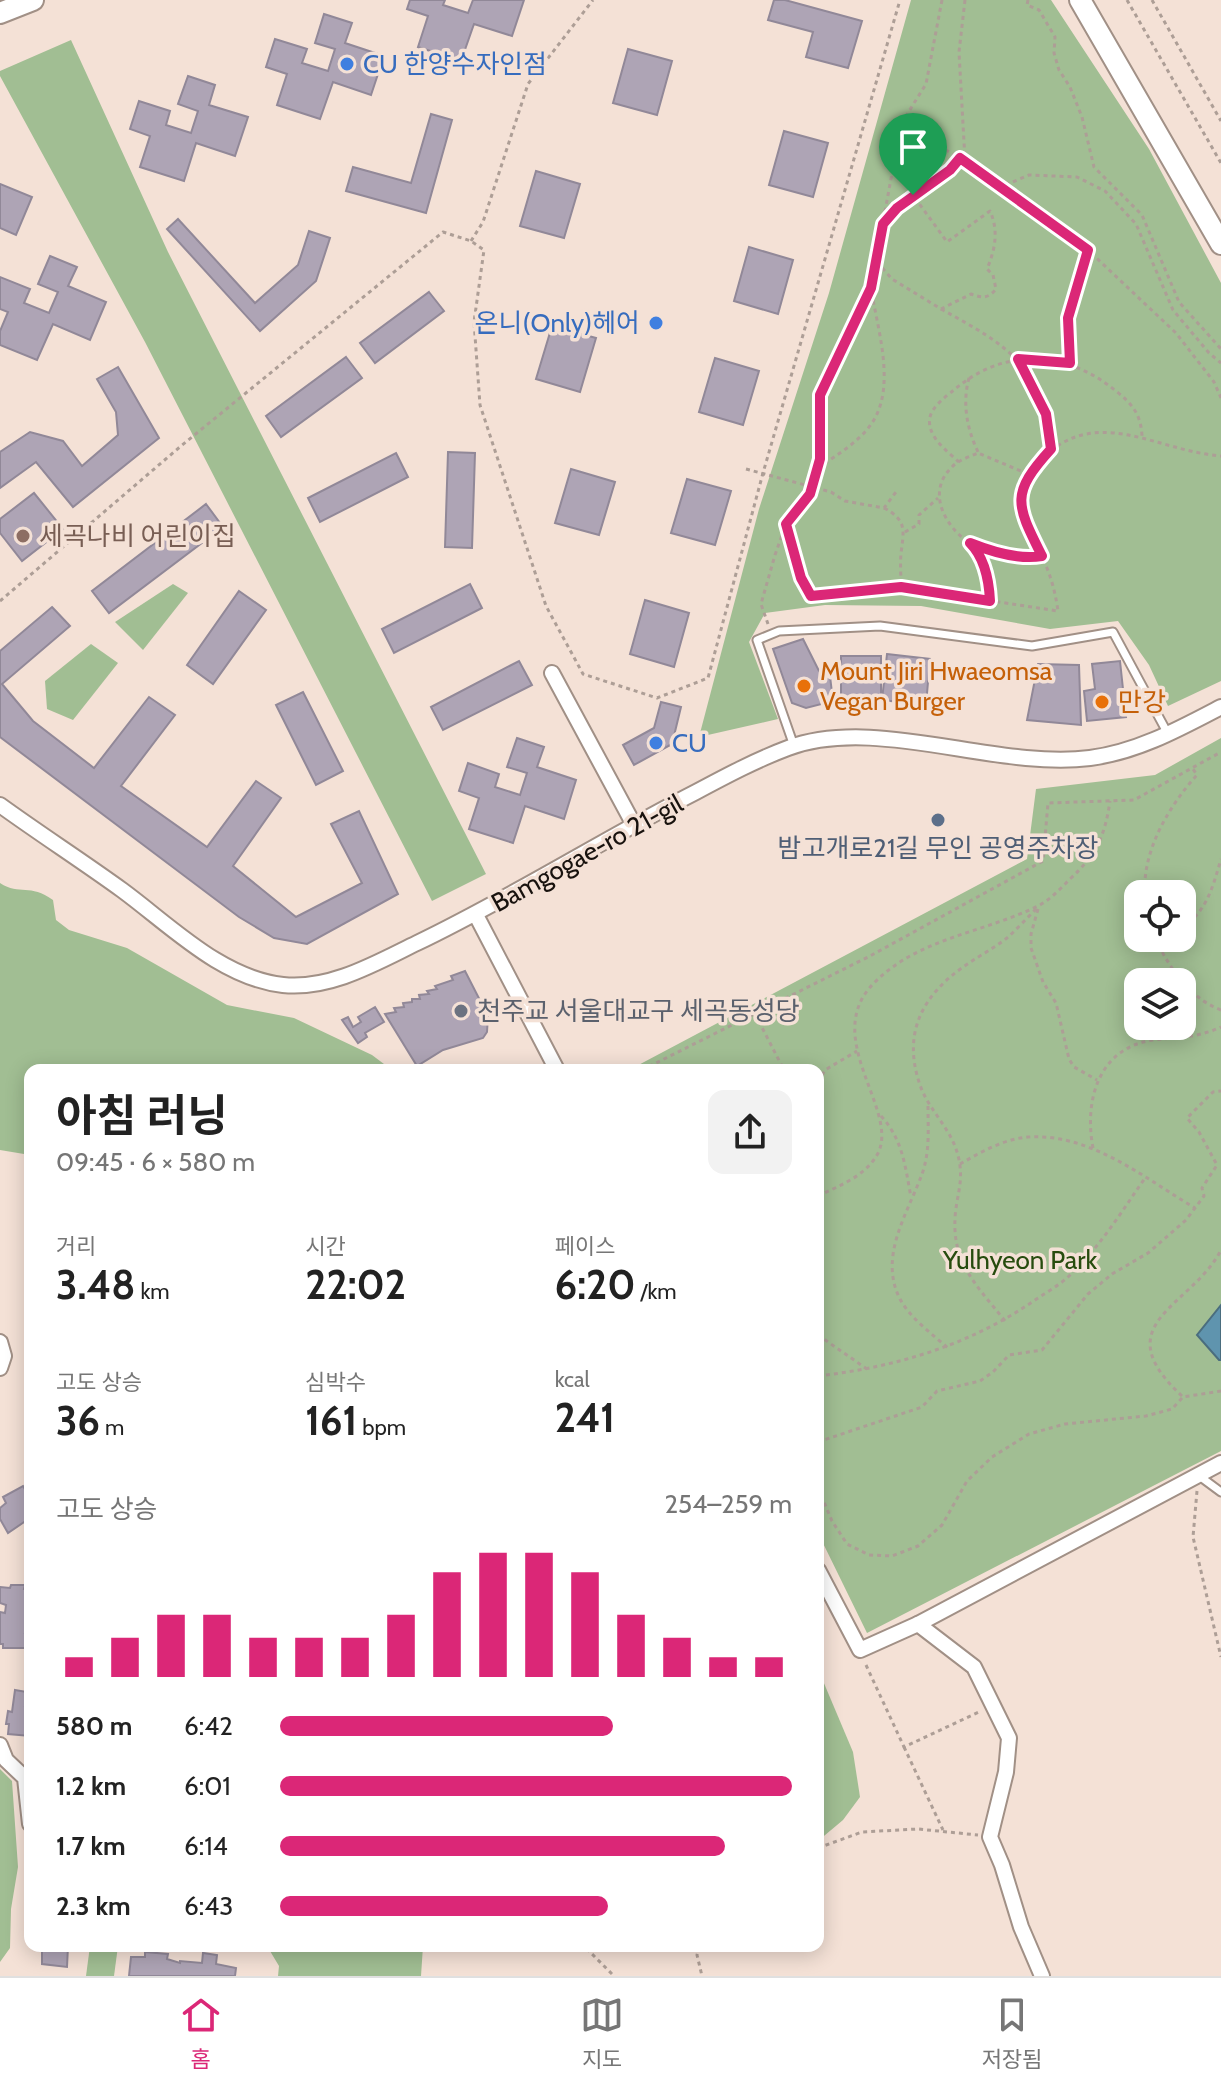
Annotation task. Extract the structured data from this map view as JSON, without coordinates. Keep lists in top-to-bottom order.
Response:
{
  "streets": {
    "street": ["Bamgogae-ro 21-gil"]
  },
  "parks": ["Yulhyeon Park"],
  "places": [
    "CU 한양수자인점",
    "온니(Only)헤어",
    "세곡나비 어린이집",
    "Mount Jiri Hwaeomsa Vegan Burger",
    "만강",
    "CU",
    "밤고개로21길 무인 공영주차장",
    "천주교 서울대교구 세곡동성당"
  ],
  "page": {
    "heading": ["아침 러닝", "09:45 · 6 × 580 m"],
    "stats": [
      ["거리", "3.48 km"],
      ["시간", "22:02"],
      ["페이스", "6:20 /km"],
      ["고도 상승", "36 m"],
      ["심박수", "161 bpm"],
      ["kcal", "241"]
    ],
    "chart": ["고도 상승", "254–259 m"],
    "list": [
      {
        "name": "580 m",
        "note": "6:42"
      },
      {
        "name": "1.2 km",
        "note": "6:01"
      },
      {
        "name": "1.7 km",
        "note": "6:14"
      },
      {
        "name": "2.3 km",
        "note": "6:43"
      }
    ],
    "tabs": ["홈", "지도", "저장됨"]
  }
}
